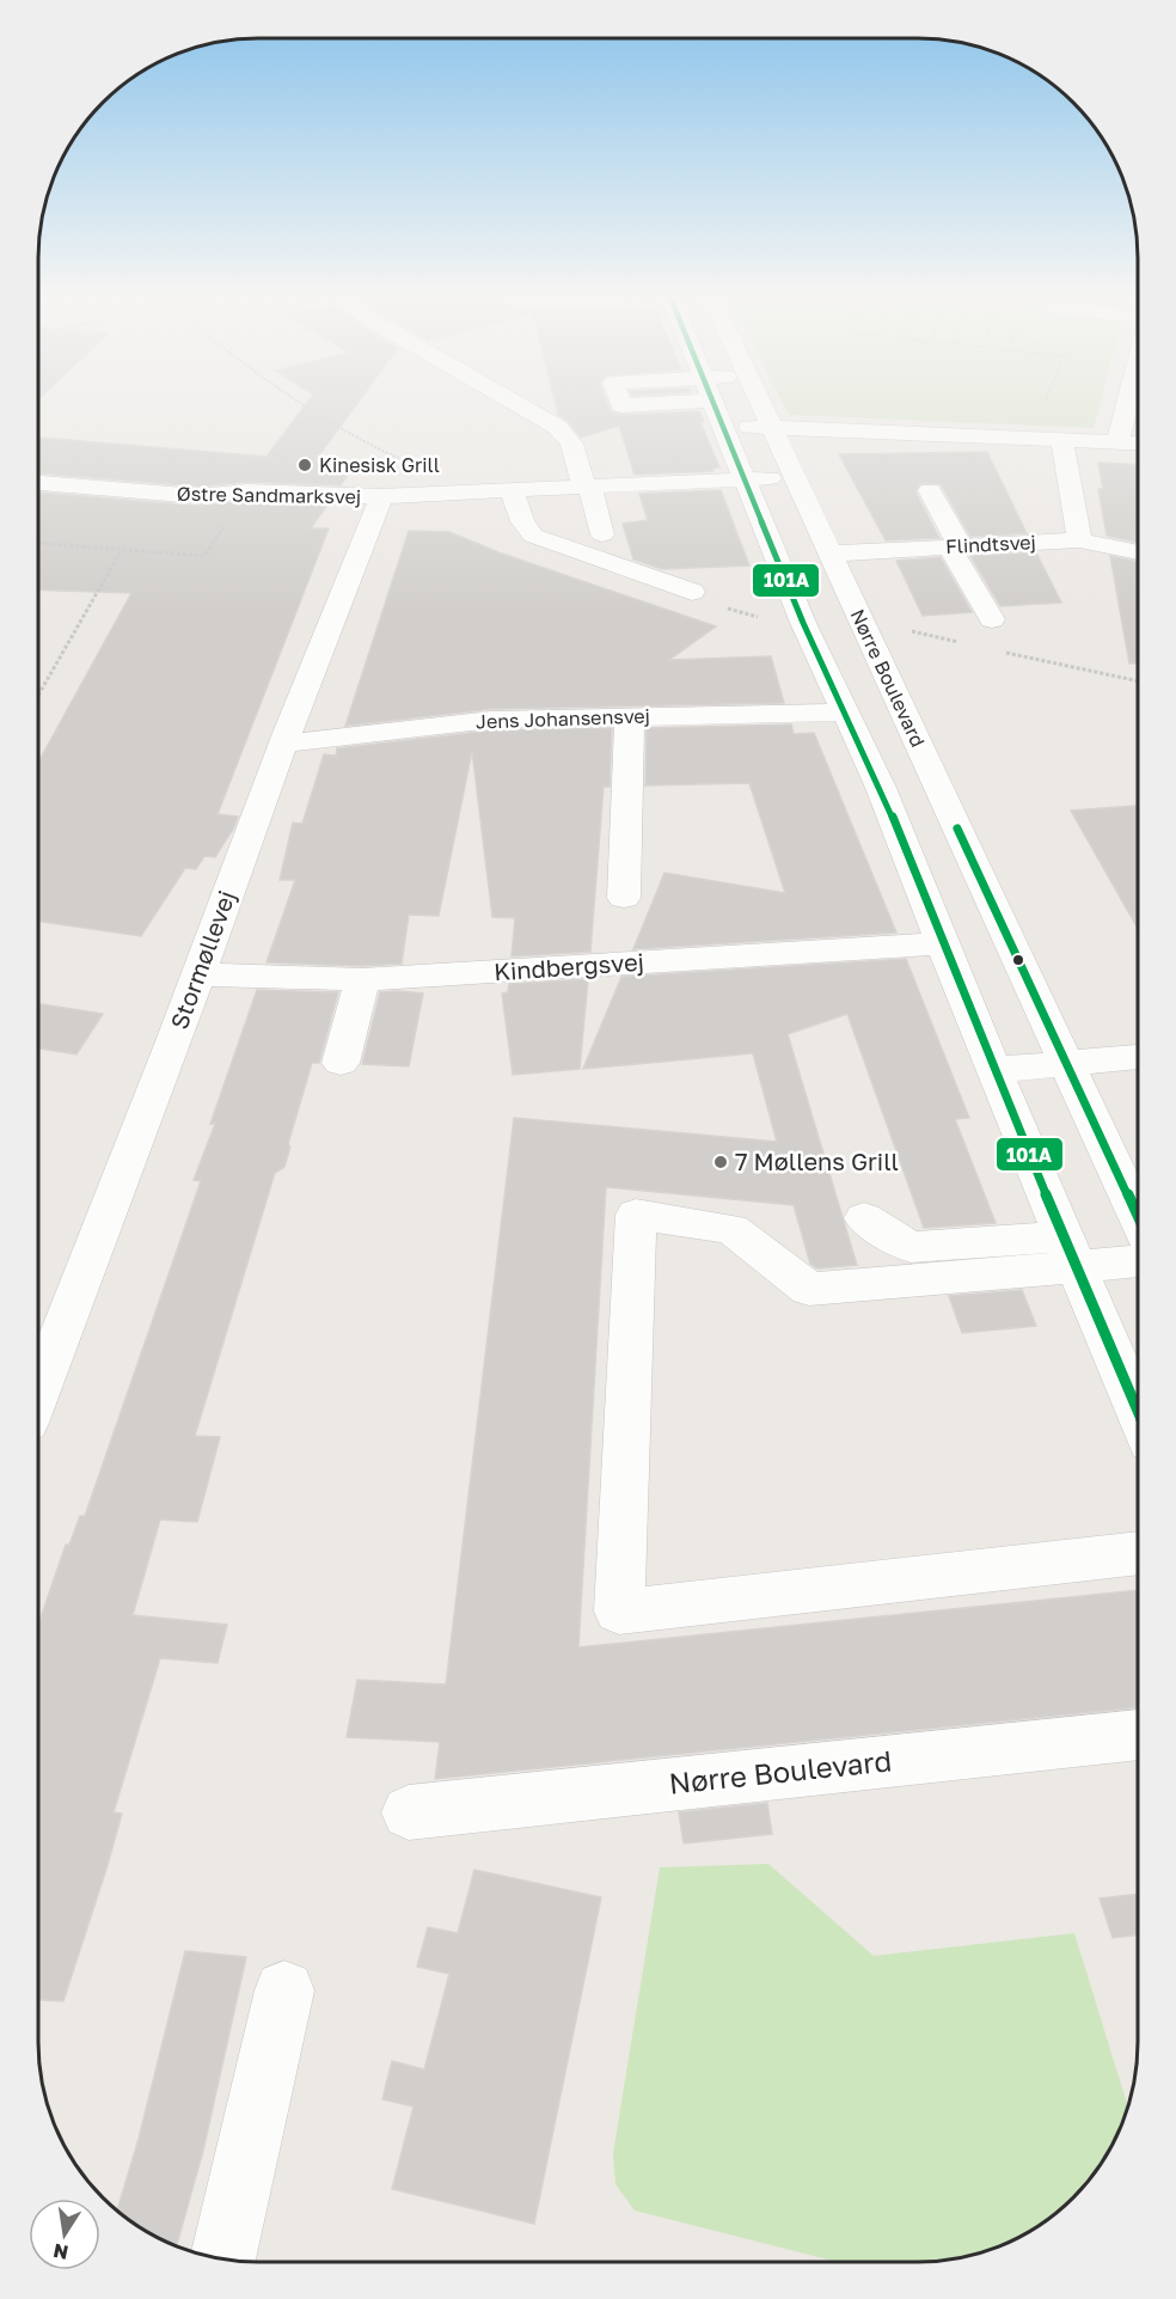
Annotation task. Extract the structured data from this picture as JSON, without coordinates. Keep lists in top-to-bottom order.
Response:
{
  "streets": {
    "street": [
      "Østre Sandmarksvej",
      "Flindtsvej",
      "Nørre Boulevard",
      "Jens Johansensvej",
      "Stormøllevej",
      "Kindbergsvej"
    ]
  },
  "crossings": [
    ["Østre Sandmarksvej", "Nørre Boulevard"],
    ["Østre Sandmarksvej", "Stormøllevej"],
    ["Flindtsvej", "Nørre Boulevard"],
    ["Jens Johansensvej", "Stormøllevej"],
    ["Stormøllevej", "Kindbergsvej"]
  ],
  "places": ["Kinesisk Grill", "7 Møllens Grill"],
  "lines": ["transit line 101A"],
  "north": "bottom"
}
